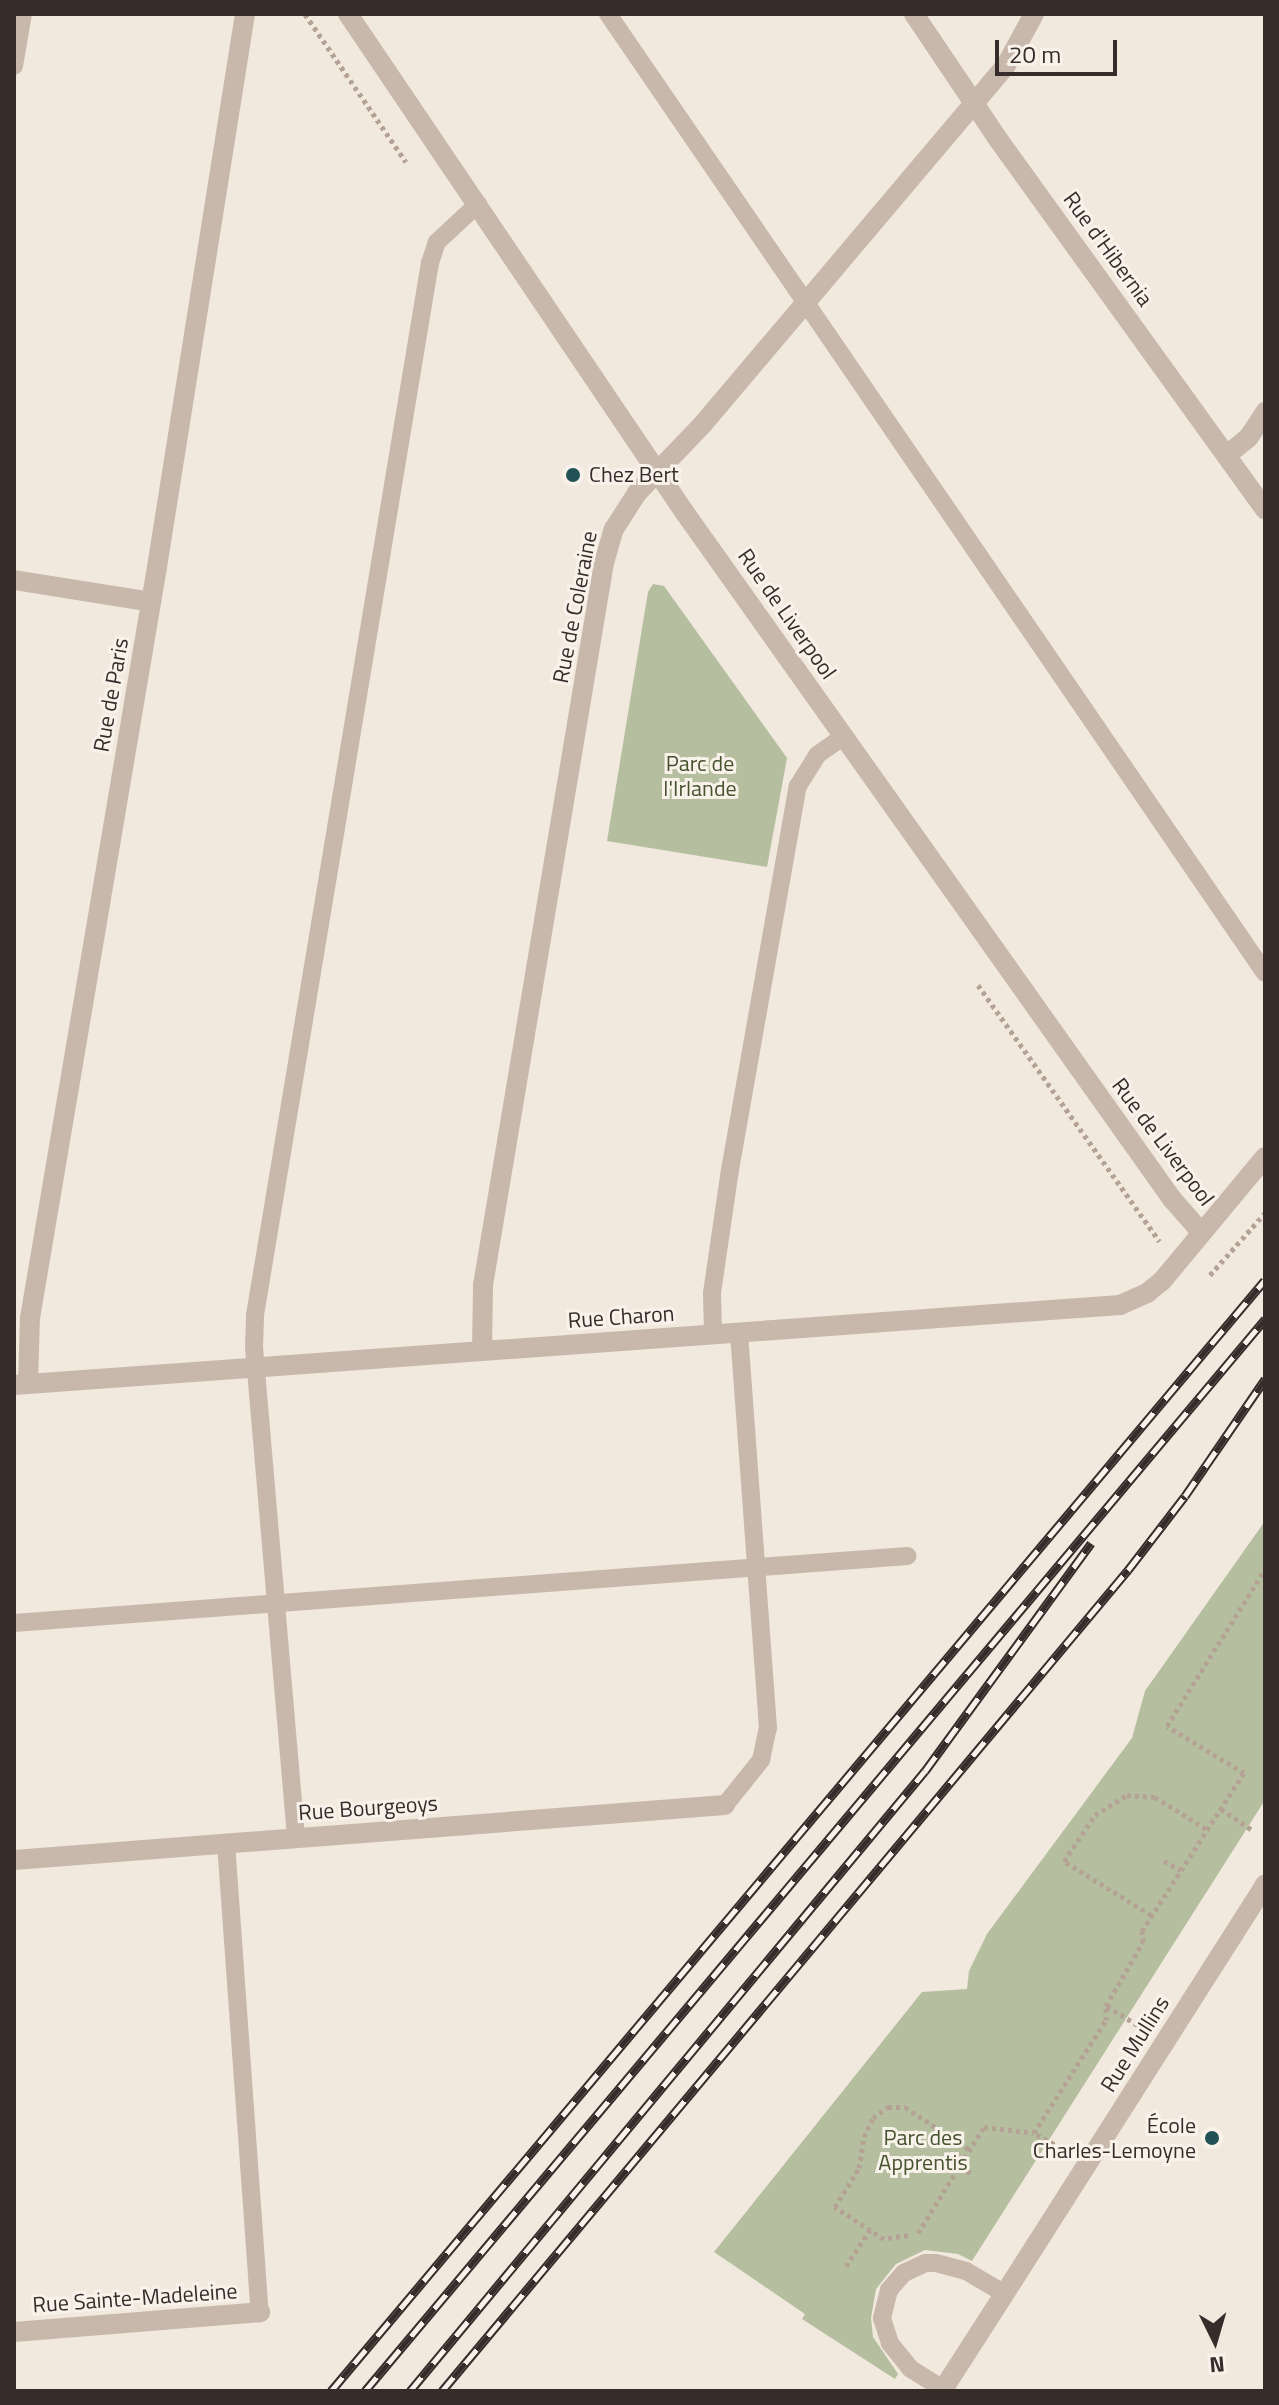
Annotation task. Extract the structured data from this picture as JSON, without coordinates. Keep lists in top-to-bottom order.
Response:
{
  "streets": {
    "street": [
      "Rue d'Hibernia",
      "Rue de Coleraine",
      "Rue de Liverpool",
      "Rue de Paris",
      "Rue Charon",
      "Rue Bourgeoys",
      "Rue Mullins",
      "Rue Sainte-Madeleine"
    ]
  },
  "crossings": [
    ["Rue d'Hibernia", "Rue de Coleraine"],
    ["Rue de Coleraine", "Rue de Liverpool"],
    ["Rue de Coleraine", "Rue Charon"],
    ["Rue de Liverpool", "Rue Charon"],
    ["Rue de Paris", "Rue Charon"]
  ],
  "parks": ["Parc de l'Irlande", "Parc des Apprentis"],
  "places": ["Chez Bert", "École Charles-Lemoyne"],
  "scale_bar": "20 m",
  "north": "bottom"
}
